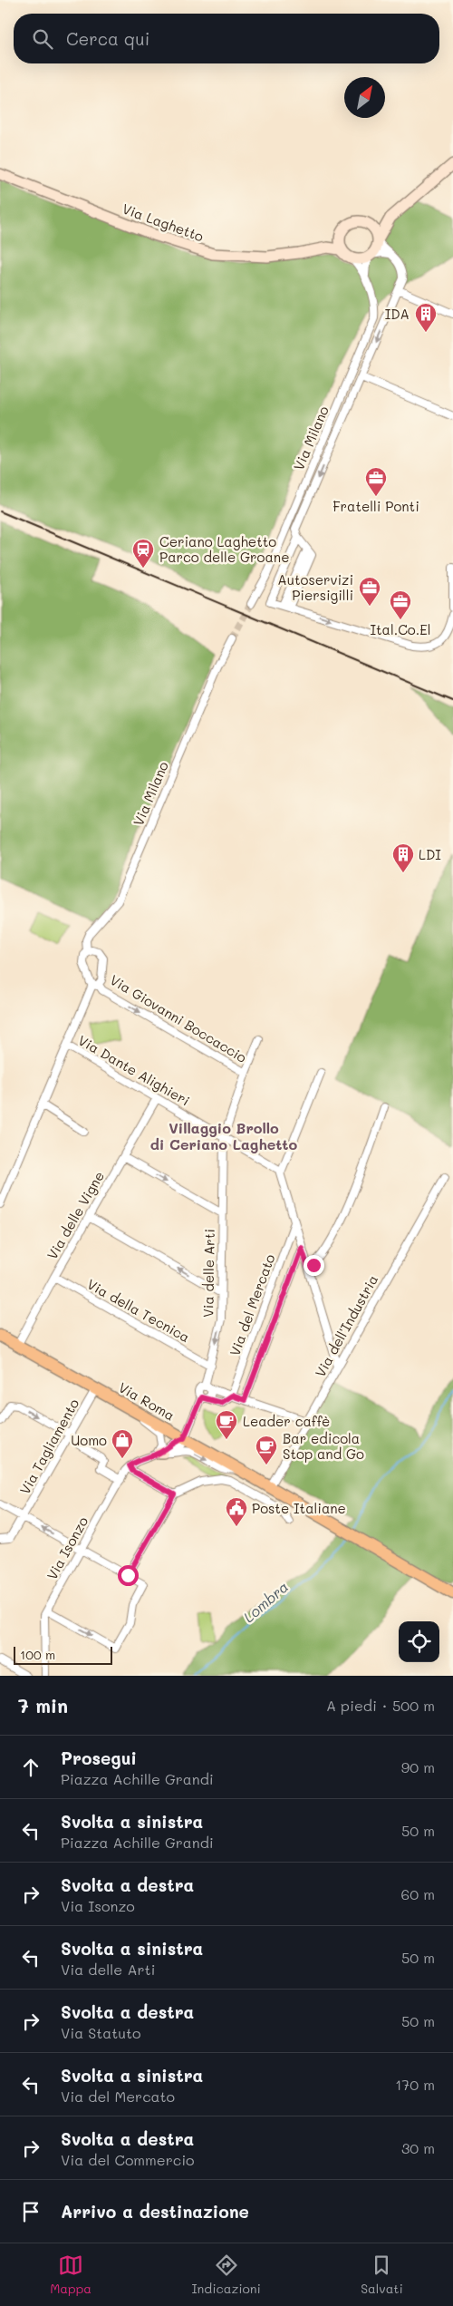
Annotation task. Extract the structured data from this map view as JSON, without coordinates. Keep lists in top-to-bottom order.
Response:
{
  "streets": {
    "main road": ["Via Roma"],
    "street": [
      "Via Laghetto",
      "Via Milano",
      "Via Giovanni Boccaccio",
      "Via Dante Alighieri",
      "Via delle Vigne",
      "Via delle Arti",
      "Via del Mercato",
      "Via della Tecnica",
      "Via dell'Industria",
      "Via Tagliamento",
      "Via Isonzo"
    ]
  },
  "crossings": [
    ["Via Laghetto", "Via Milano"],
    ["Via Milano", "Via Giovanni Boccaccio"],
    ["Via Giovanni Boccaccio", "Via delle Arti"],
    ["Via Dante Alighieri", "Via delle Vigne"],
    ["Via Dante Alighieri", "Via delle Arti"],
    ["Via delle Vigne", "Via della Tecnica"],
    ["Via delle Vigne", "Via Roma"],
    ["Via delle Arti", "Via della Tecnica"],
    ["Via dell'Industria", "Via Roma"],
    ["Via Roma", "Via Tagliamento"]
  ],
  "one_way": ["Via Giovanni Boccaccio"],
  "districts": ["Villaggio Brollo di Ceriano Laghetto"],
  "water": ["Lombra"],
  "places": {
    "building": ["IDA", "LDI"],
    "office": ["Fratelli Ponti", "Autoservizi Piersigilli", "Ital.Co.El"],
    "station": ["Ceriano Laghetto Parco delle Groane"],
    "cafe": ["Leader caffè", "Bar edicola Stop and Go"],
    "shop": ["Uomo"],
    "public building": ["Poste Italiane"]
  },
  "scale_bar": "100 m",
  "north": "top right",
  "page": {
    "search": "Cerca qui",
    "scale": "100 m",
    "heading": ["7 min", "A piedi · 500 m"],
    "list": [
      ["Prosegui", "Piazza Achille Grandi", "90 m"],
      ["Svolta a sinistra", "Piazza Achille Grandi", "50 m"],
      ["Svolta a destra", "Via Isonzo", "60 m"],
      ["Svolta a sinistra", "Via delle Arti", "50 m"],
      ["Svolta a destra", "Via Statuto", "50 m"],
      ["Svolta a sinistra", "Via del Mercato", "170 m"],
      ["Svolta a destra", "Via del Commercio", "30 m"],
      "Arrivo a destinazione"
    ],
    "nav": ["Mappa", "Indicazioni", "Salvati"]
  }
}
